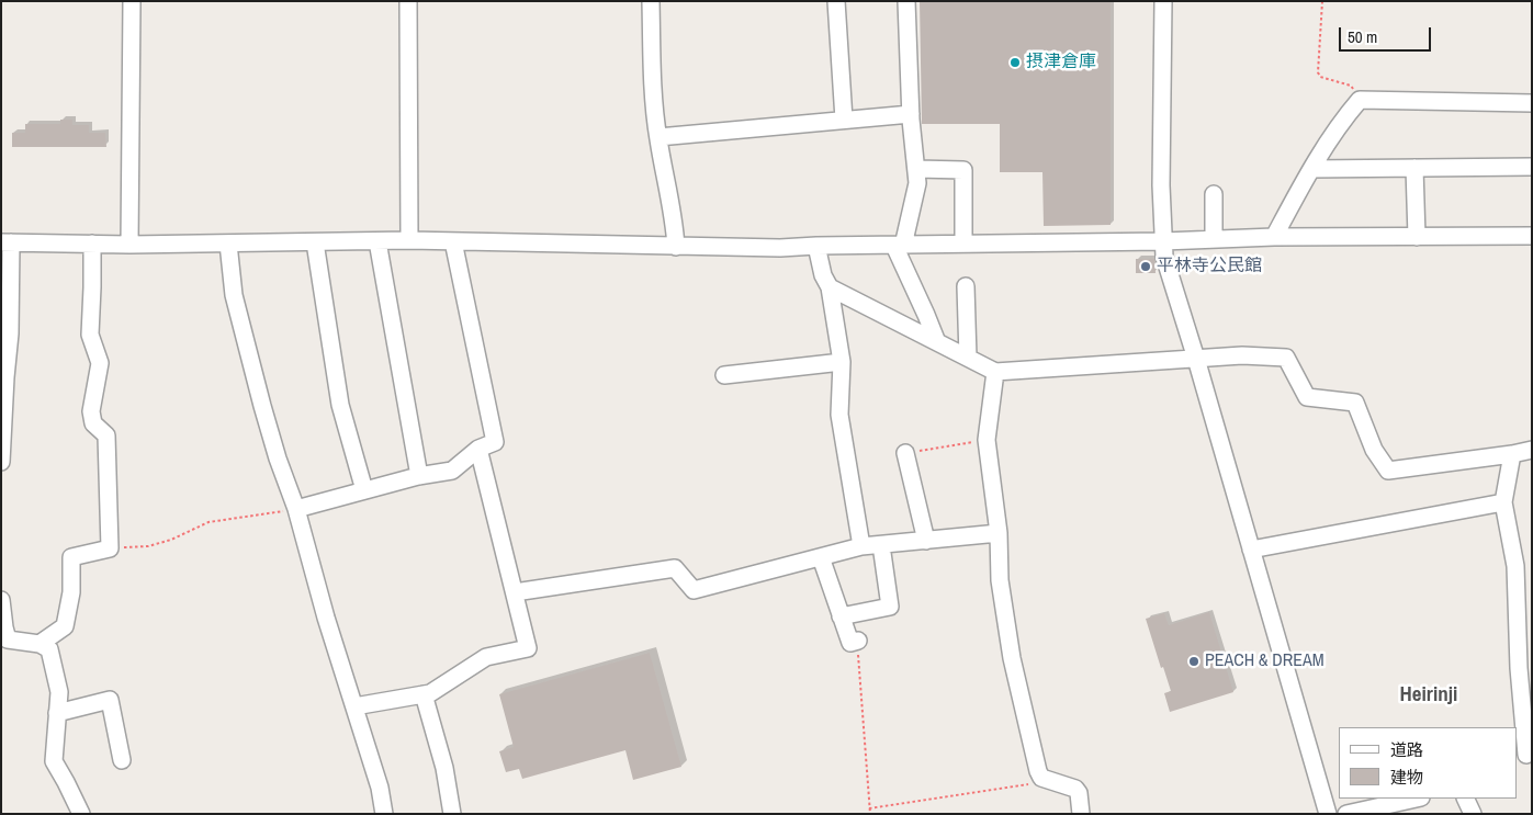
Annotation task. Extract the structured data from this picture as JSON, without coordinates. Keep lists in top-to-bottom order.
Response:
{
  "districts": ["Heirinji"],
  "places": ["摂津倉庫", "平林寺公民館", "PEACH & DREAM"],
  "legend": ["道路", "建物"],
  "scale_bar": "50 m"
}
